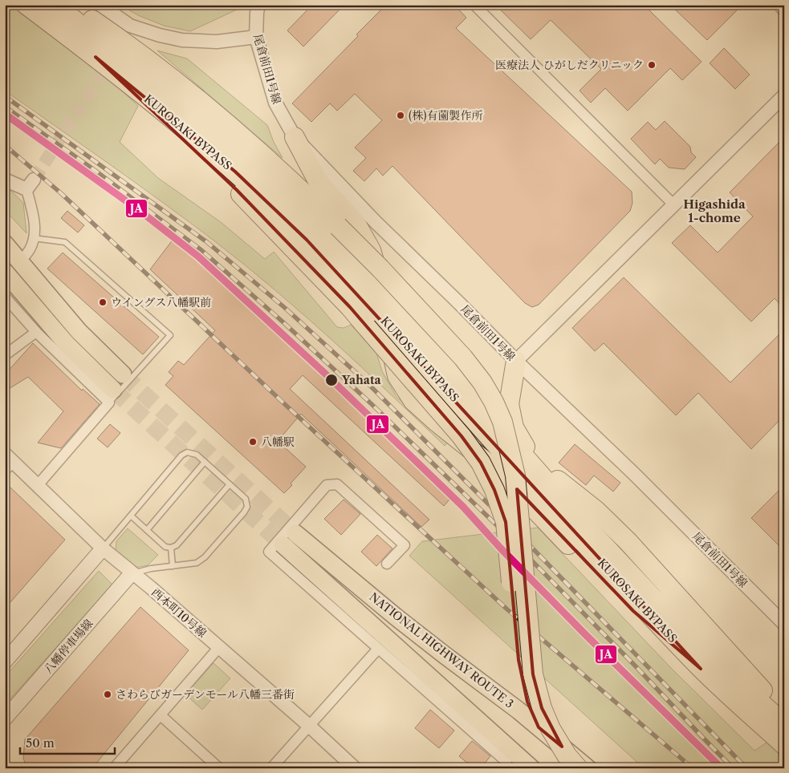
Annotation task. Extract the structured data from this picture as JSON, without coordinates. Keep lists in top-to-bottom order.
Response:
{
  "streets": {
    "highway": ["KUROSAKI BYPASS", "NATIONAL HIGHWAY ROUTE 3"],
    "main road": ["八幡停車場線"],
    "street": ["尾倉前田1号線", "西本町10号線"]
  },
  "crossings": [
    ["西本町10号線", "八幡停車場線"]
  ],
  "districts": ["Higashida 1-chome"],
  "places": [
    "医療法人 ひがしだクリニック",
    "(株)有薗製作所",
    "ウイングス八幡駅前",
    "Yahata",
    "八幡駅",
    "さわらびガーデンモール八幡三番街"
  ],
  "lines": ["transit line JA"],
  "scale_bar": "50 m"
}
